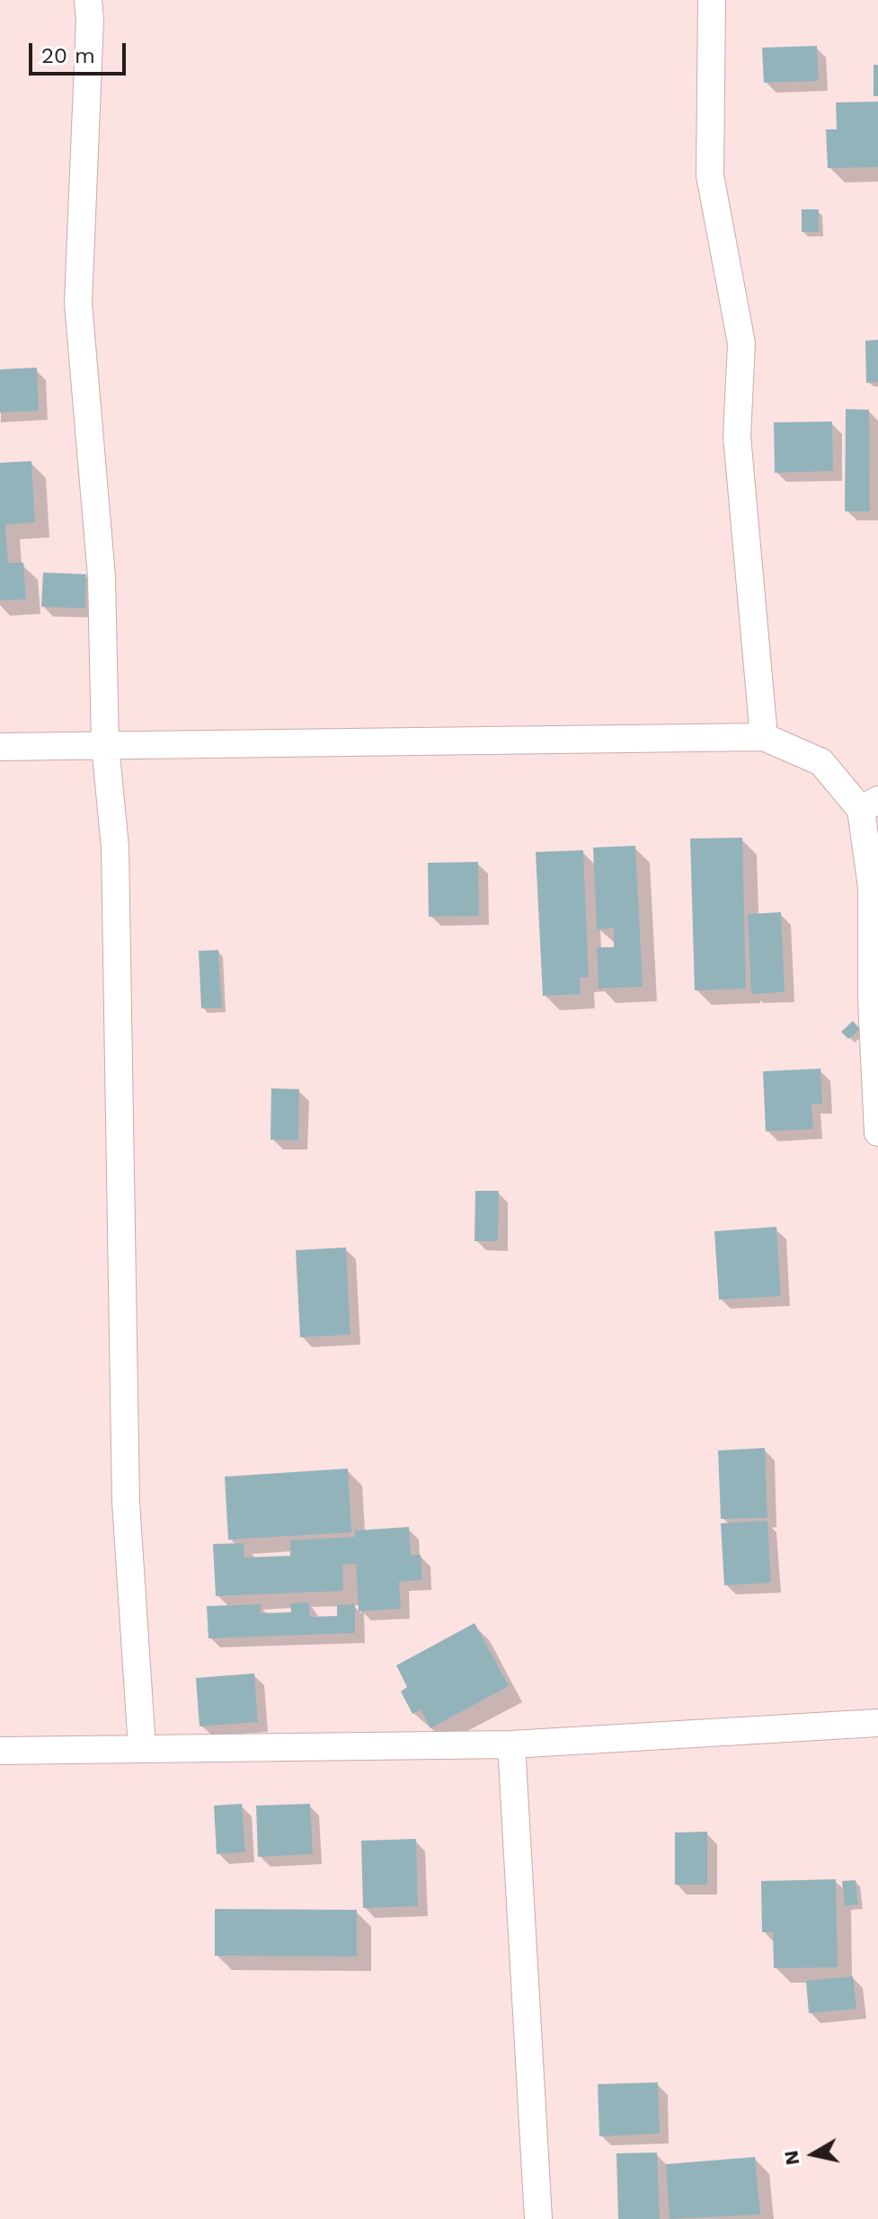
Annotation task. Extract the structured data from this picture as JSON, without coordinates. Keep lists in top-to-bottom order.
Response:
{
  "scale_bar": "20 m",
  "north": "left"
}
